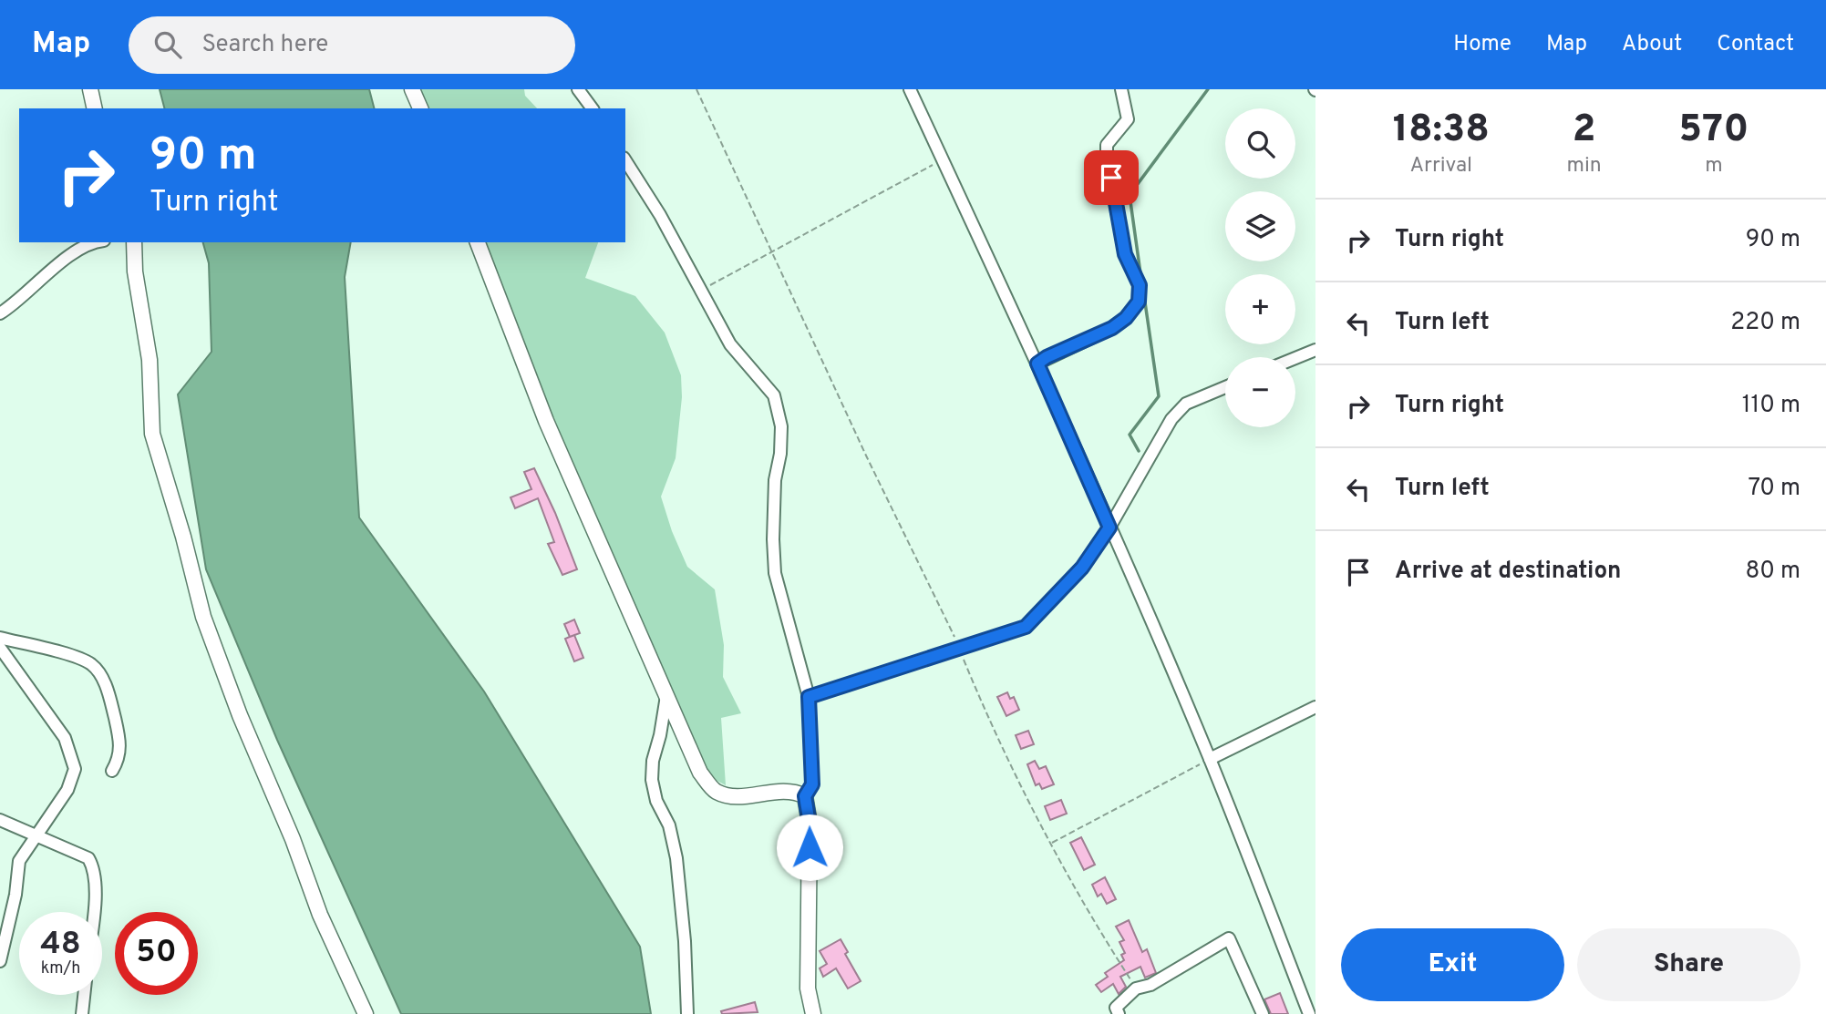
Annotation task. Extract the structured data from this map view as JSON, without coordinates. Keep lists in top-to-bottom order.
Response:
{
  "page": {
    "header": "Map",
    "search": "Search here",
    "nav": [
      "Home",
      "Map",
      "About",
      "Contact"
    ],
    "eta": [
      "18:38",
      "Arrival",
      "2",
      "min",
      "570",
      "m"
    ],
    "map_buttons": ["+", "−"],
    "turn": ["90 m", "Turn right"],
    "list": [
      {
        "name": "Turn right",
        "value": "90 m"
      },
      {
        "name": "Turn left",
        "value": "220 m"
      },
      {
        "name": "Turn right",
        "value": "110 m"
      },
      {
        "name": "Turn left",
        "value": "70 m"
      },
      {
        "name": "Arrive at destination",
        "value": "80 m"
      }
    ],
    "speed": "48 km/h",
    "limit": "50",
    "buttons": ["Exit", "Share"]
  }
}
